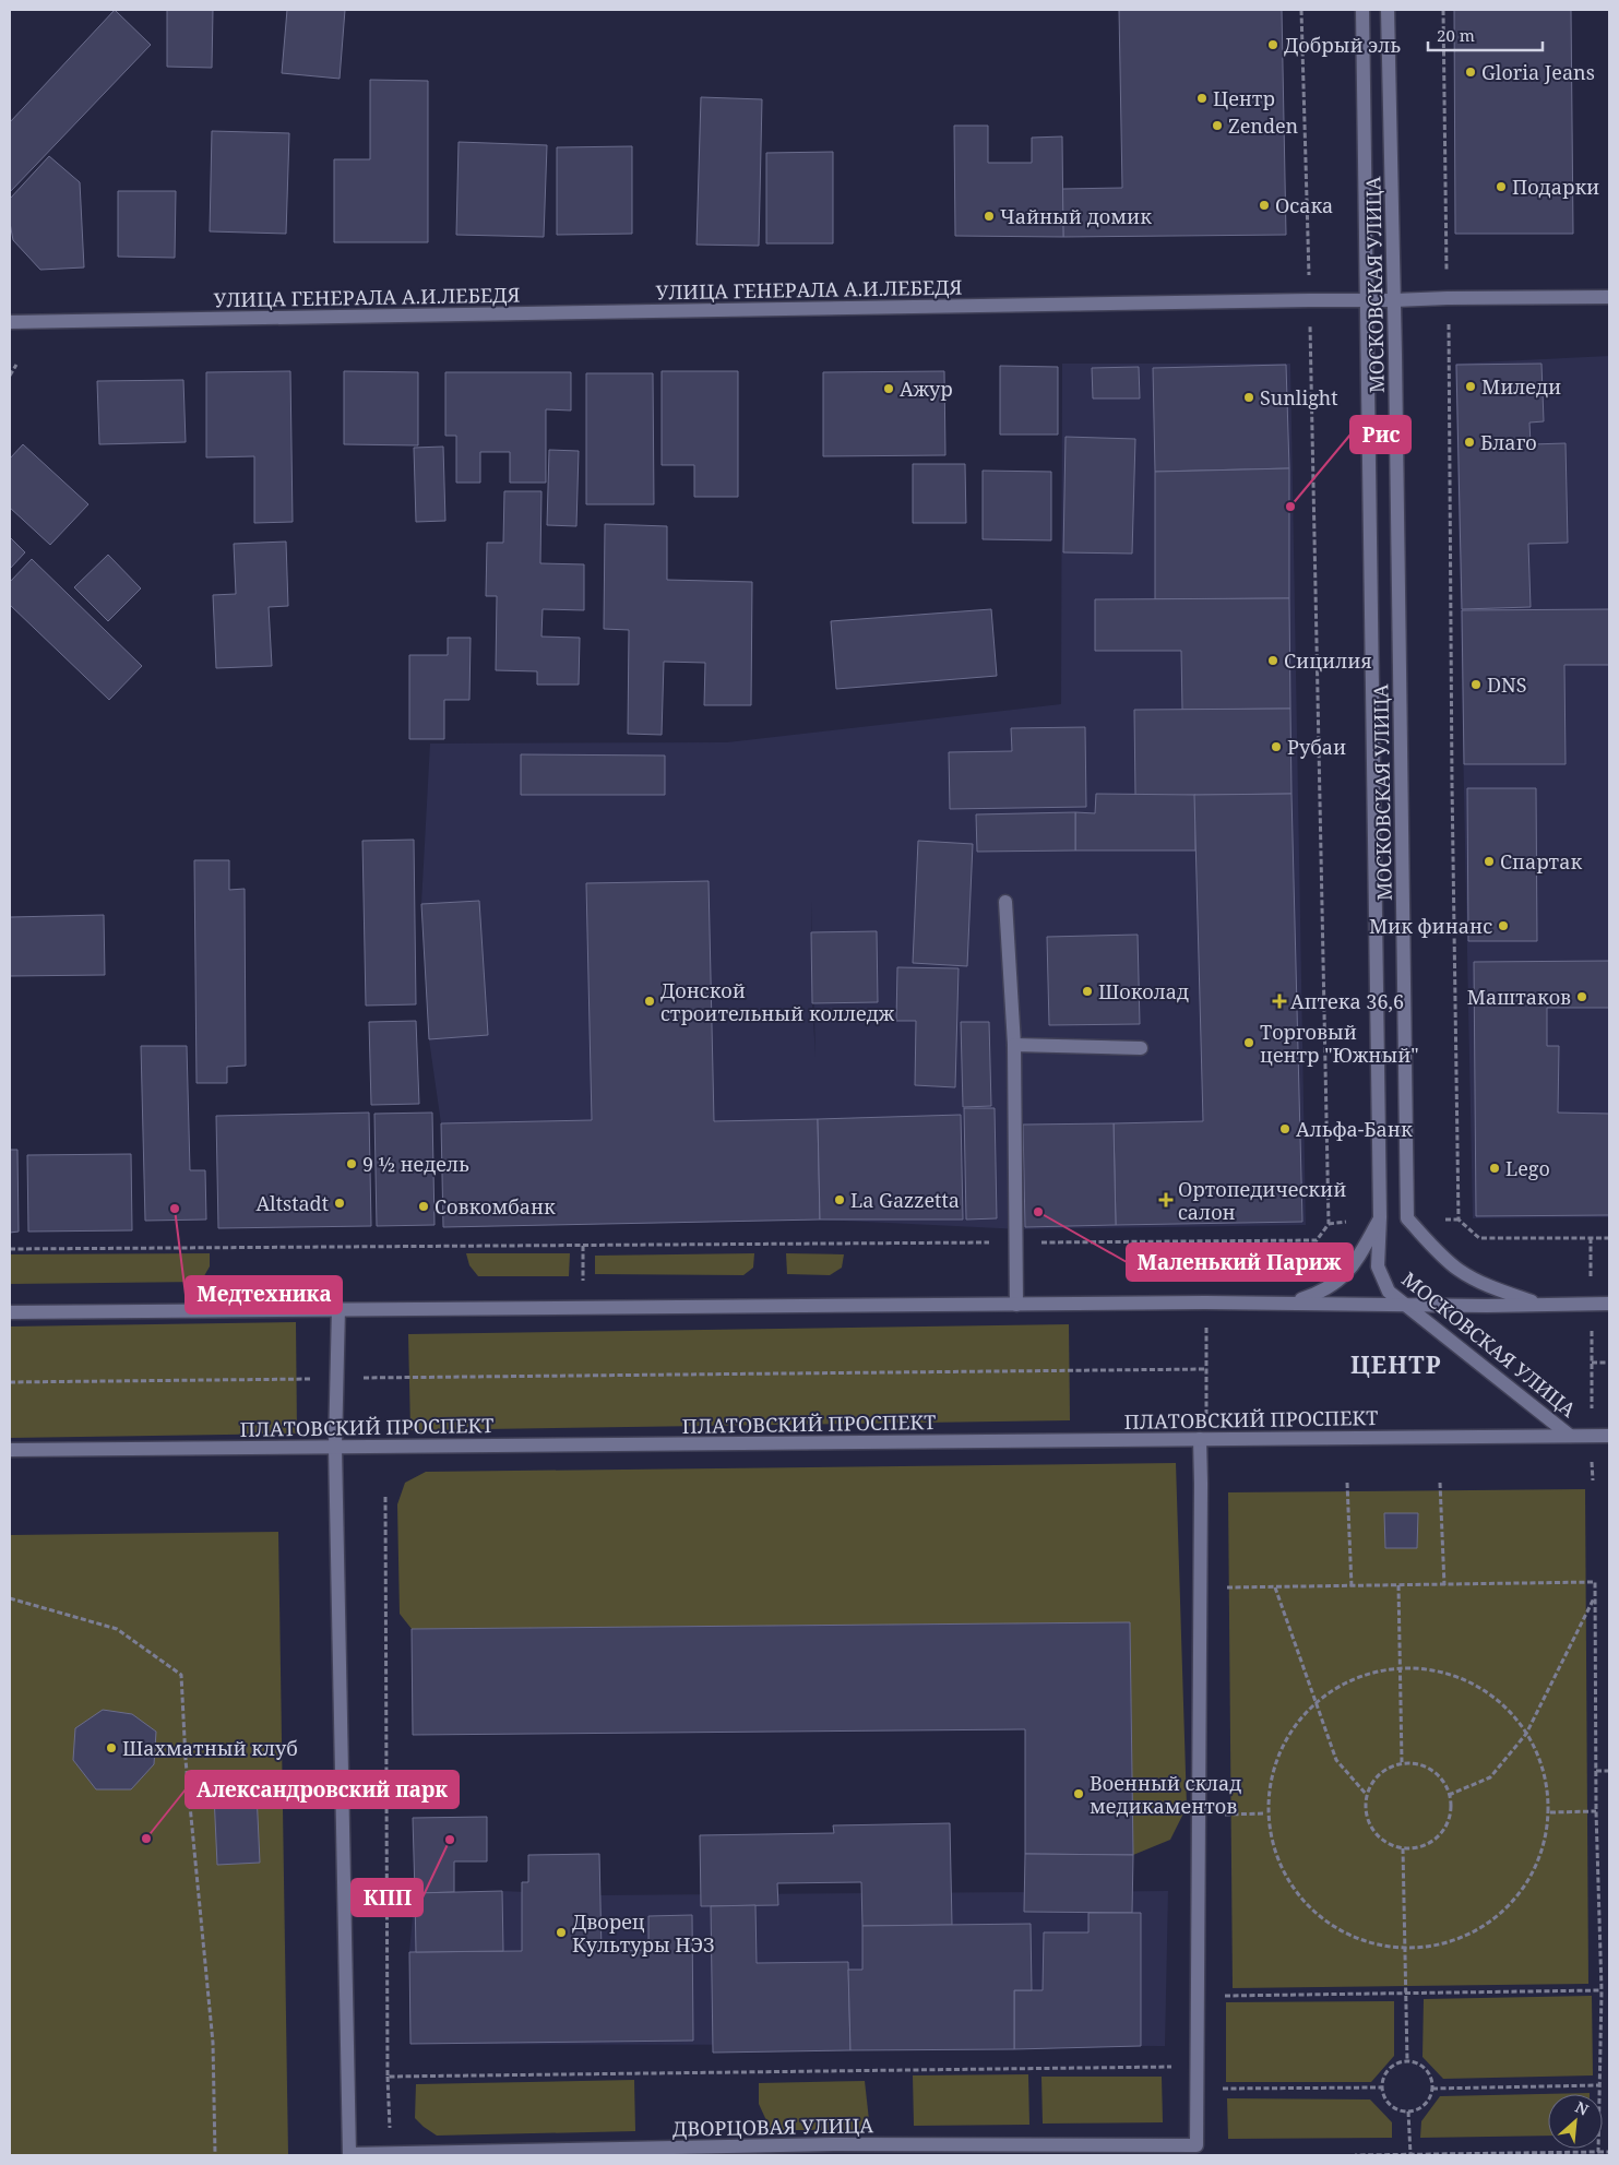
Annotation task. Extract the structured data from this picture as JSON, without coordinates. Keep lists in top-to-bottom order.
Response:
{
  "streets": {
    "main road": [
      "МОСКОВСКАЯ УЛИЦА",
      "УЛИЦА ГЕНЕРАЛА А.И.ЛЕБЕДЯ",
      "ПЛАТОВСКИЙ ПРОСПЕКТ",
      "ДВОРЦОВАЯ УЛИЦА"
    ]
  },
  "crossings": [
    ["МОСКОВСКАЯ УЛИЦА", "УЛИЦА ГЕНЕРАЛА А.И.ЛЕБЕДЯ"],
    ["МОСКОВСКАЯ УЛИЦА", "ПЛАТОВСКИЙ ПРОСПЕКТ"],
    ["ПЛАТОВСКИЙ ПРОСПЕКТ", "ДВОРЦОВАЯ УЛИЦА"]
  ],
  "districts": ["ЦЕНТР"],
  "places": {
    "other": [
      "Добрый эль",
      "Gloria Jeans",
      "Центр",
      "Zenden",
      "Подарки",
      "Осака",
      "Чайный домик",
      "Миледи",
      "Ажур",
      "Sunlight",
      "Благо",
      "Рис",
      "Сицилия",
      "DNS",
      "Рубаи",
      "Спартак",
      "Мик финанс",
      "Шоколад",
      "Маштаков",
      "Донской строительный колледж",
      "Торговый центр \"Южный\"",
      "Альфа-Банк",
      "9 ½ недель",
      "Lego",
      "La Gazzetta",
      "Altstadt",
      "Совкомбанк",
      "Медтехника",
      "Маленький Париж",
      "Шахматный клуб",
      "Военный склад медикаментов",
      "Александровский парк",
      "КПП",
      "Дворец Культуры НЭЗ"
    ],
    "health": ["Аптека 36,6", "Ортопедический салон"]
  },
  "scale_bar": "20 m",
  "north": "top right"
}
